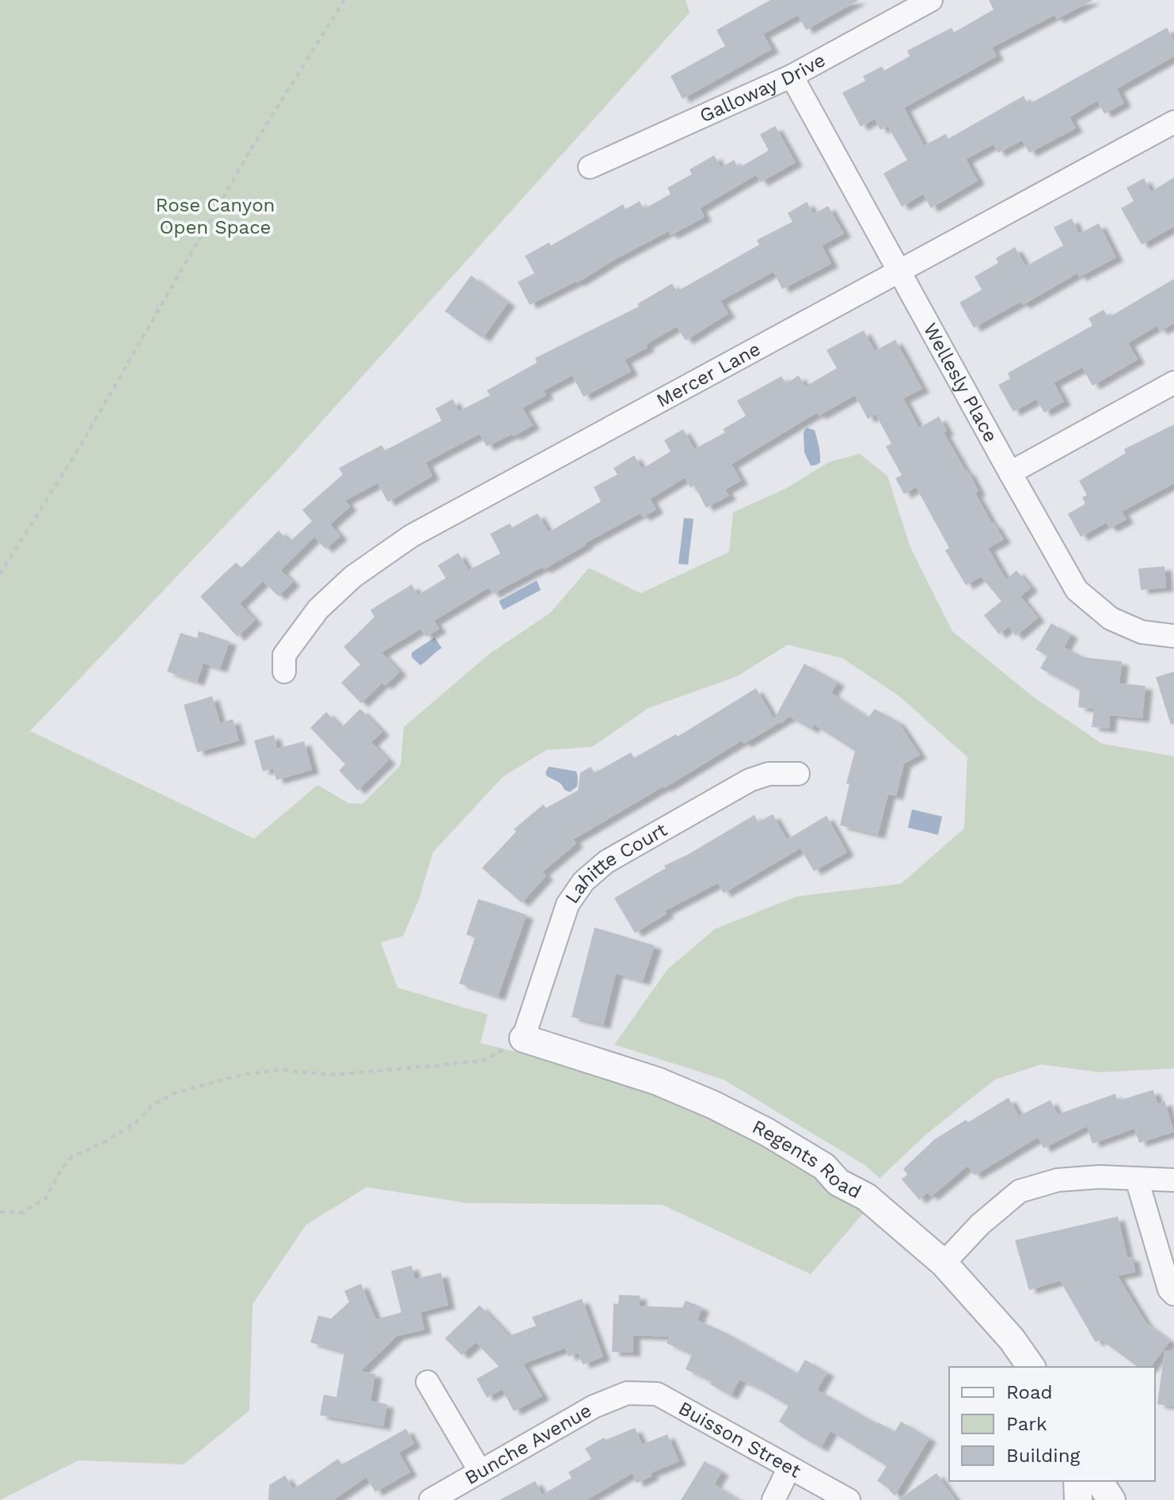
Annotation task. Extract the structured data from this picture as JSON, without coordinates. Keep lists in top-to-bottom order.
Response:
{
  "streets": {
    "street": [
      "Galloway Drive",
      "Mercer Lane",
      "Wellesly Place",
      "Lahitte Court",
      "Regents Road",
      "Buisson Street",
      "Bunche Avenue"
    ]
  },
  "crossings": [
    ["Galloway Drive", "Wellesly Place"],
    ["Mercer Lane", "Wellesly Place"],
    ["Lahitte Court", "Regents Road"],
    ["Buisson Street", "Bunche Avenue"]
  ],
  "parks": ["Rose Canyon Open Space"],
  "legend": ["Road", "Park", "Building"]
}
